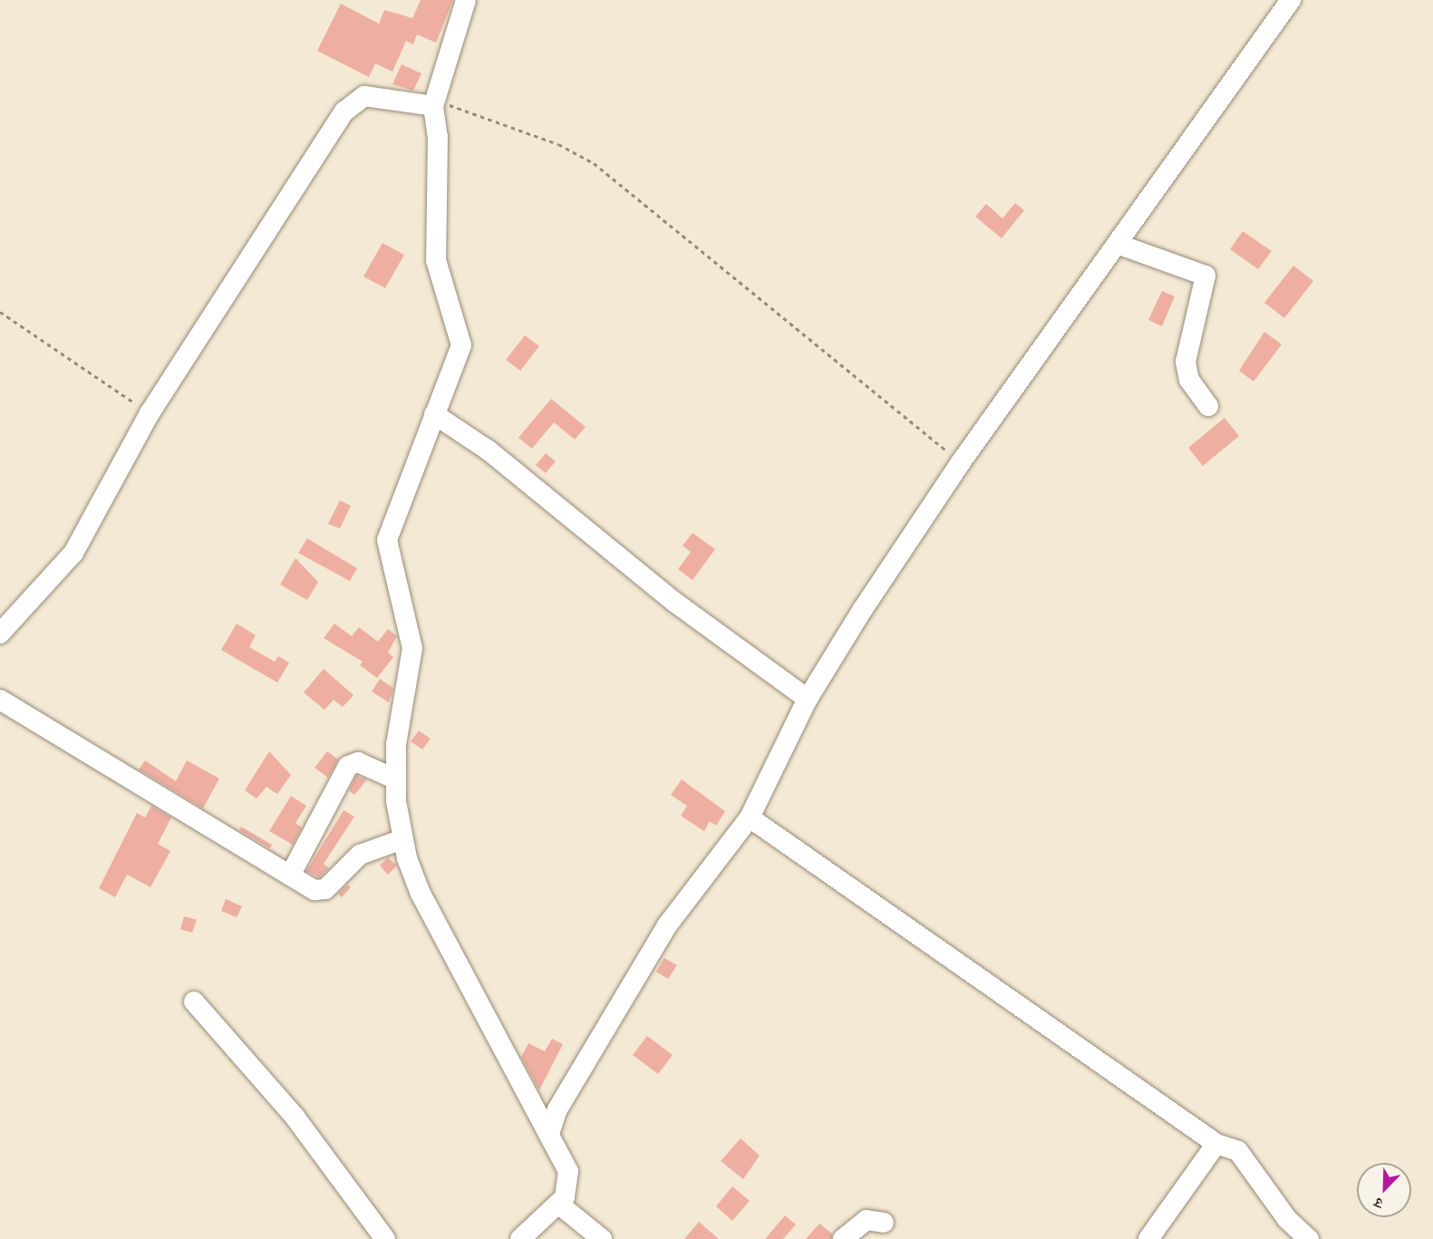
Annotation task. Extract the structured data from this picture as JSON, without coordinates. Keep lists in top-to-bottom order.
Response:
{
  "north": "bottom left"
}
